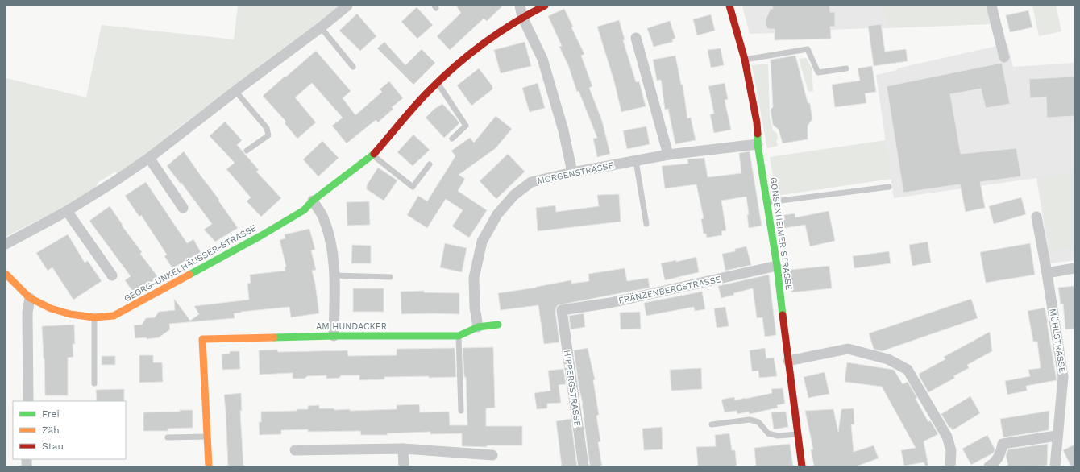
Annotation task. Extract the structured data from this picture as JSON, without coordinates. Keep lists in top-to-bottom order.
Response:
{
  "streets": {
    "street": [
      "MORGENSTRASSE",
      "GONSENHEIMER STRASSE",
      "GEORG-UNKELHÄUSSER-STRASSE",
      "FRÄNZENBERGSTRASSE",
      "AM HUNDACKER",
      "MÜHLSTRASSE",
      "HIPPERGSTRASSE"
    ]
  },
  "crossings": [
    ["MORGENSTRASSE", "GONSENHEIMER STRASSE"],
    ["MORGENSTRASSE", "AM HUNDACKER"],
    ["GONSENHEIMER STRASSE", "FRÄNZENBERGSTRASSE"],
    ["FRÄNZENBERGSTRASSE", "HIPPERGSTRASSE"]
  ],
  "legend": ["Frei", "Zäh", "Stau"]
}
